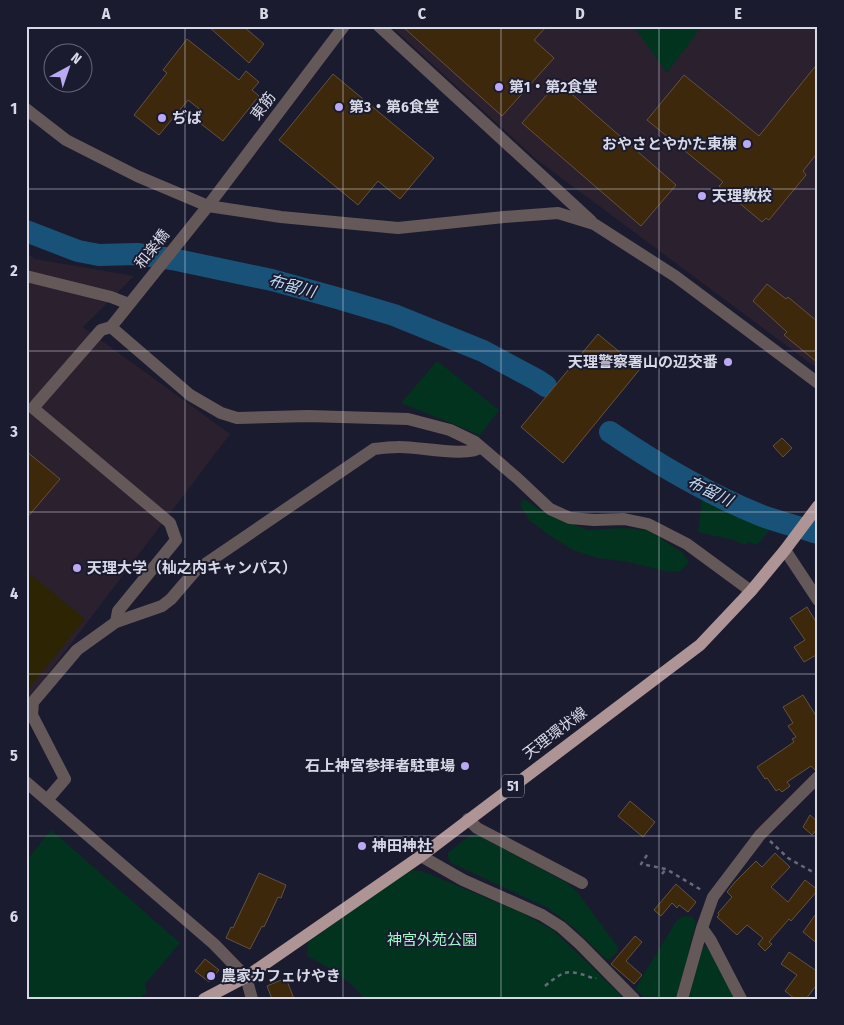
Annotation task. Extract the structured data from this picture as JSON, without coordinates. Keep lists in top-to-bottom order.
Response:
{
  "streets": {
    "main road": ["天理環状線", "51"],
    "street": ["東筋", "和楽橋"]
  },
  "crossings": [
    ["東筋", "和楽橋"]
  ],
  "water": ["布留川"],
  "parks": ["神宮外苑公園"],
  "places": [
    "第1・第2食堂",
    "第3・第6食堂",
    "ぢば",
    "おやさとやかた東棟",
    "天理教校",
    "天理警察署山の辺交番",
    "天理大学（杣之内キャンパス）",
    "石上神宮参拝者駐車場",
    "神田神社",
    "農家カフェけやき"
  ],
  "north": "top right",
  "grid": {
    "columns": [
      "A",
      "B",
      "C",
      "D",
      "E"
    ],
    "rows": [
      "1",
      "2",
      "3",
      "4",
      "5",
      "6"
    ]
  }
}
